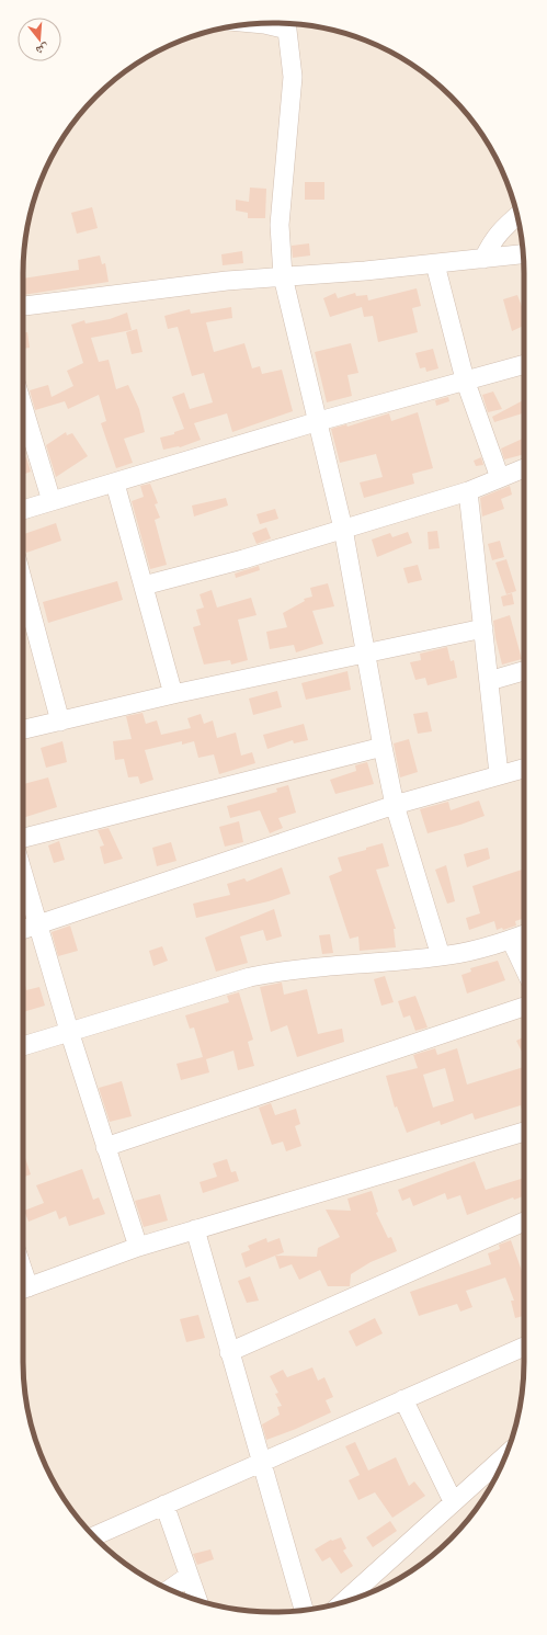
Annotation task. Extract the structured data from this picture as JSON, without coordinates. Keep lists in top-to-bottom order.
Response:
{
  "north": "bottom"
}
